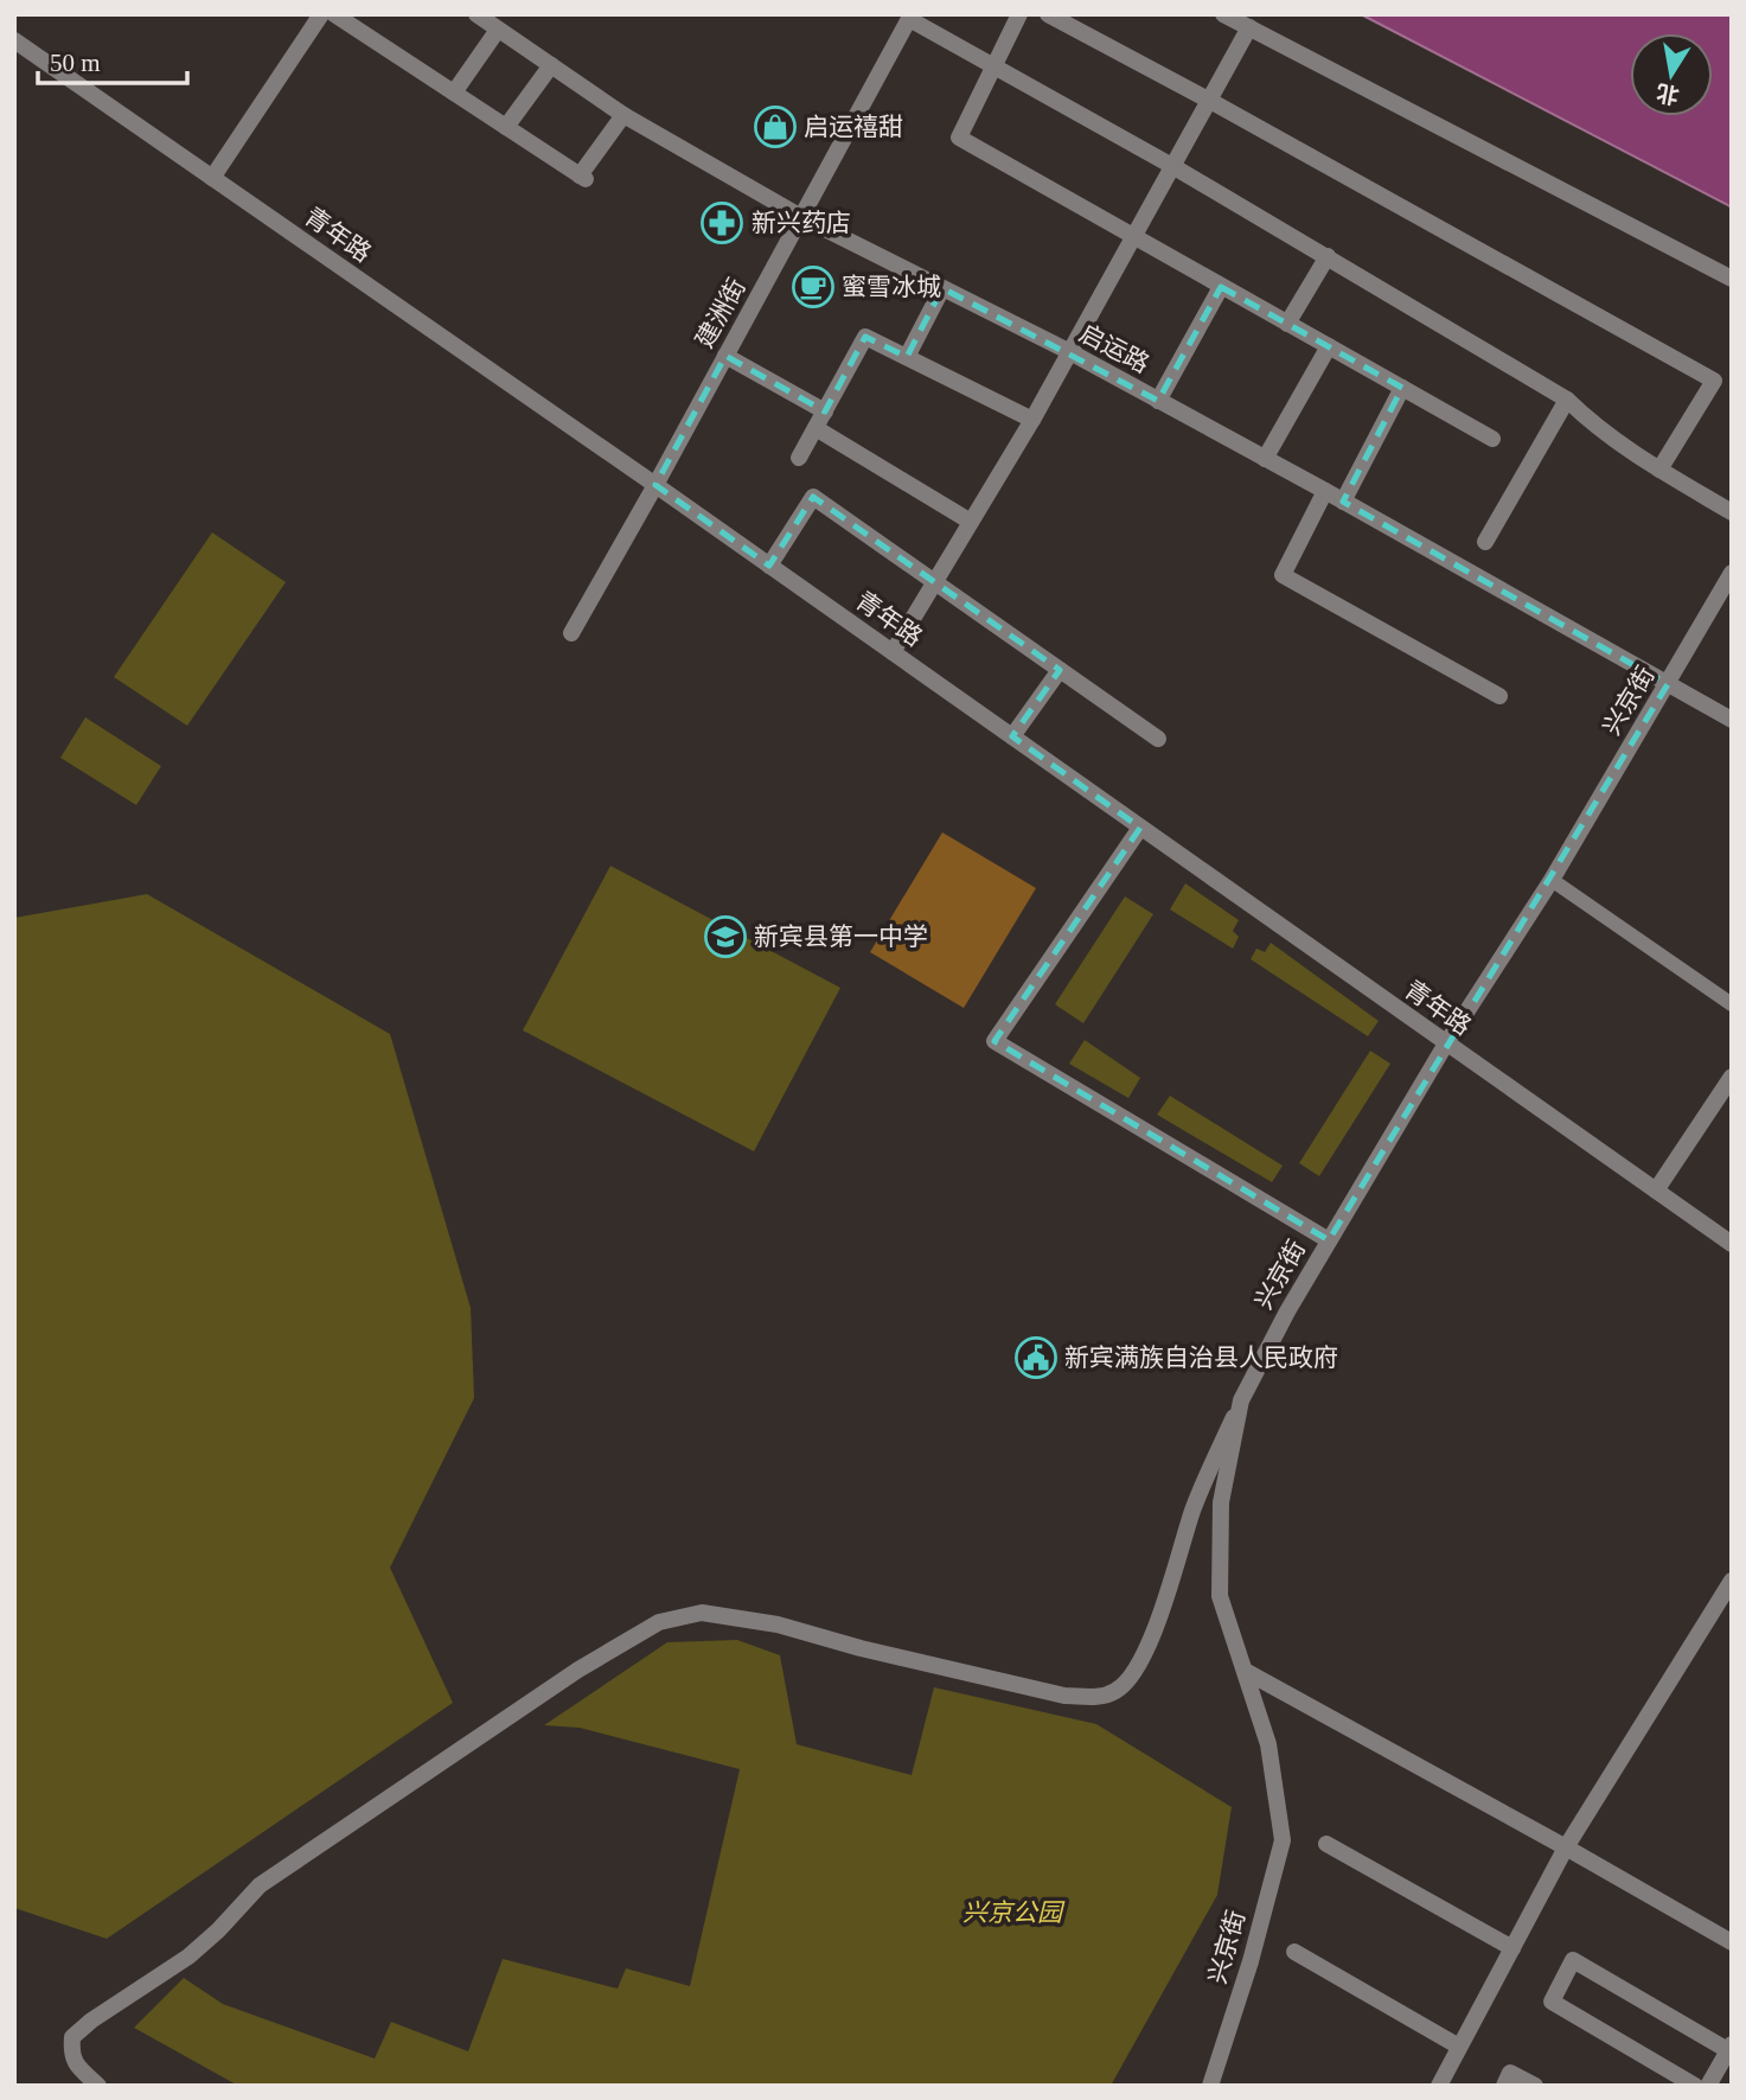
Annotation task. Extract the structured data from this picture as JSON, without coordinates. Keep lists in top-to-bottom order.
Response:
{
  "streets": {
    "street": [
      "青年路",
      "建洲街",
      "启运路",
      "兴京街"
    ]
  },
  "crossings": [
    ["青年路", "建洲街"],
    ["青年路", "兴京街"],
    ["建洲街", "启运路"],
    ["启运路", "兴京街"]
  ],
  "parks": ["兴京公园"],
  "places": {
    "shop": ["启运禧甜"],
    "pharmacy": ["新兴药店"],
    "cafe": ["蜜雪冰城"],
    "school or university": ["新宾县第一中学"],
    "public building": ["新宾满族自治县人民政府"]
  },
  "scale_bar": "50 m",
  "north": "bottom"
}
